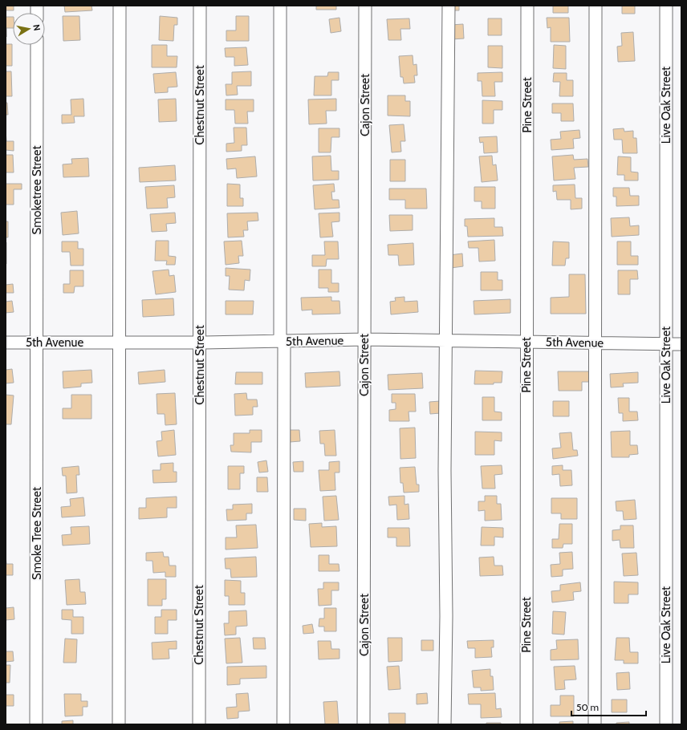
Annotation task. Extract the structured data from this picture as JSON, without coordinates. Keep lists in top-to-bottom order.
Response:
{
  "streets": {
    "street": [
      "Chestnut Street",
      "Cajon Street",
      "Pine Street",
      "Live Oak Street",
      "Smoketree Street",
      "5th Avenue",
      "Smoke Tree Street"
    ]
  },
  "crossings": [
    ["Chestnut Street", "5th Avenue"],
    ["Cajon Street", "5th Avenue"],
    ["Pine Street", "5th Avenue"],
    ["Live Oak Street", "5th Avenue"],
    ["Smoketree Street", "5th Avenue"],
    ["Smoketree Street", "Smoke Tree Street"],
    ["5th Avenue", "Smoke Tree Street"]
  ],
  "scale_bar": "50 m",
  "north": "right"
}
